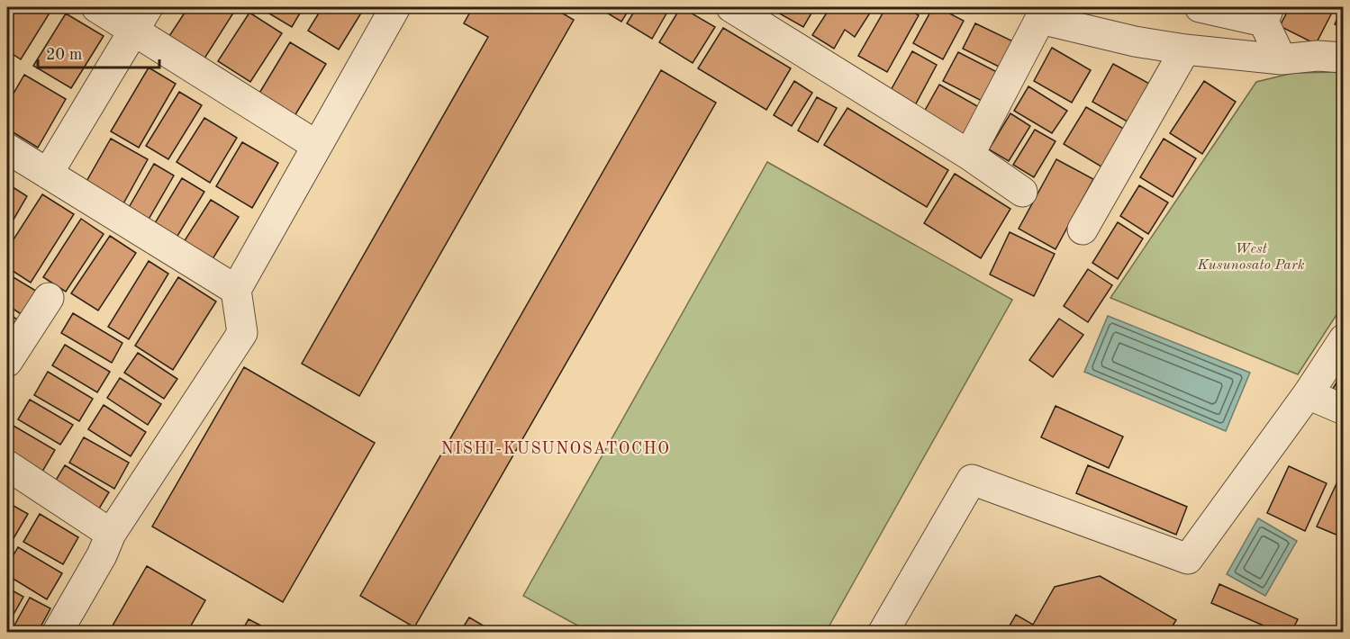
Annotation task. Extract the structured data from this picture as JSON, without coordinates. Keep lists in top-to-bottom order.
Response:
{
  "districts": ["NISHI-KUSUNOSATOCHO"],
  "parks": ["West Kusunosato Park"],
  "scale_bar": "20 m"
}
